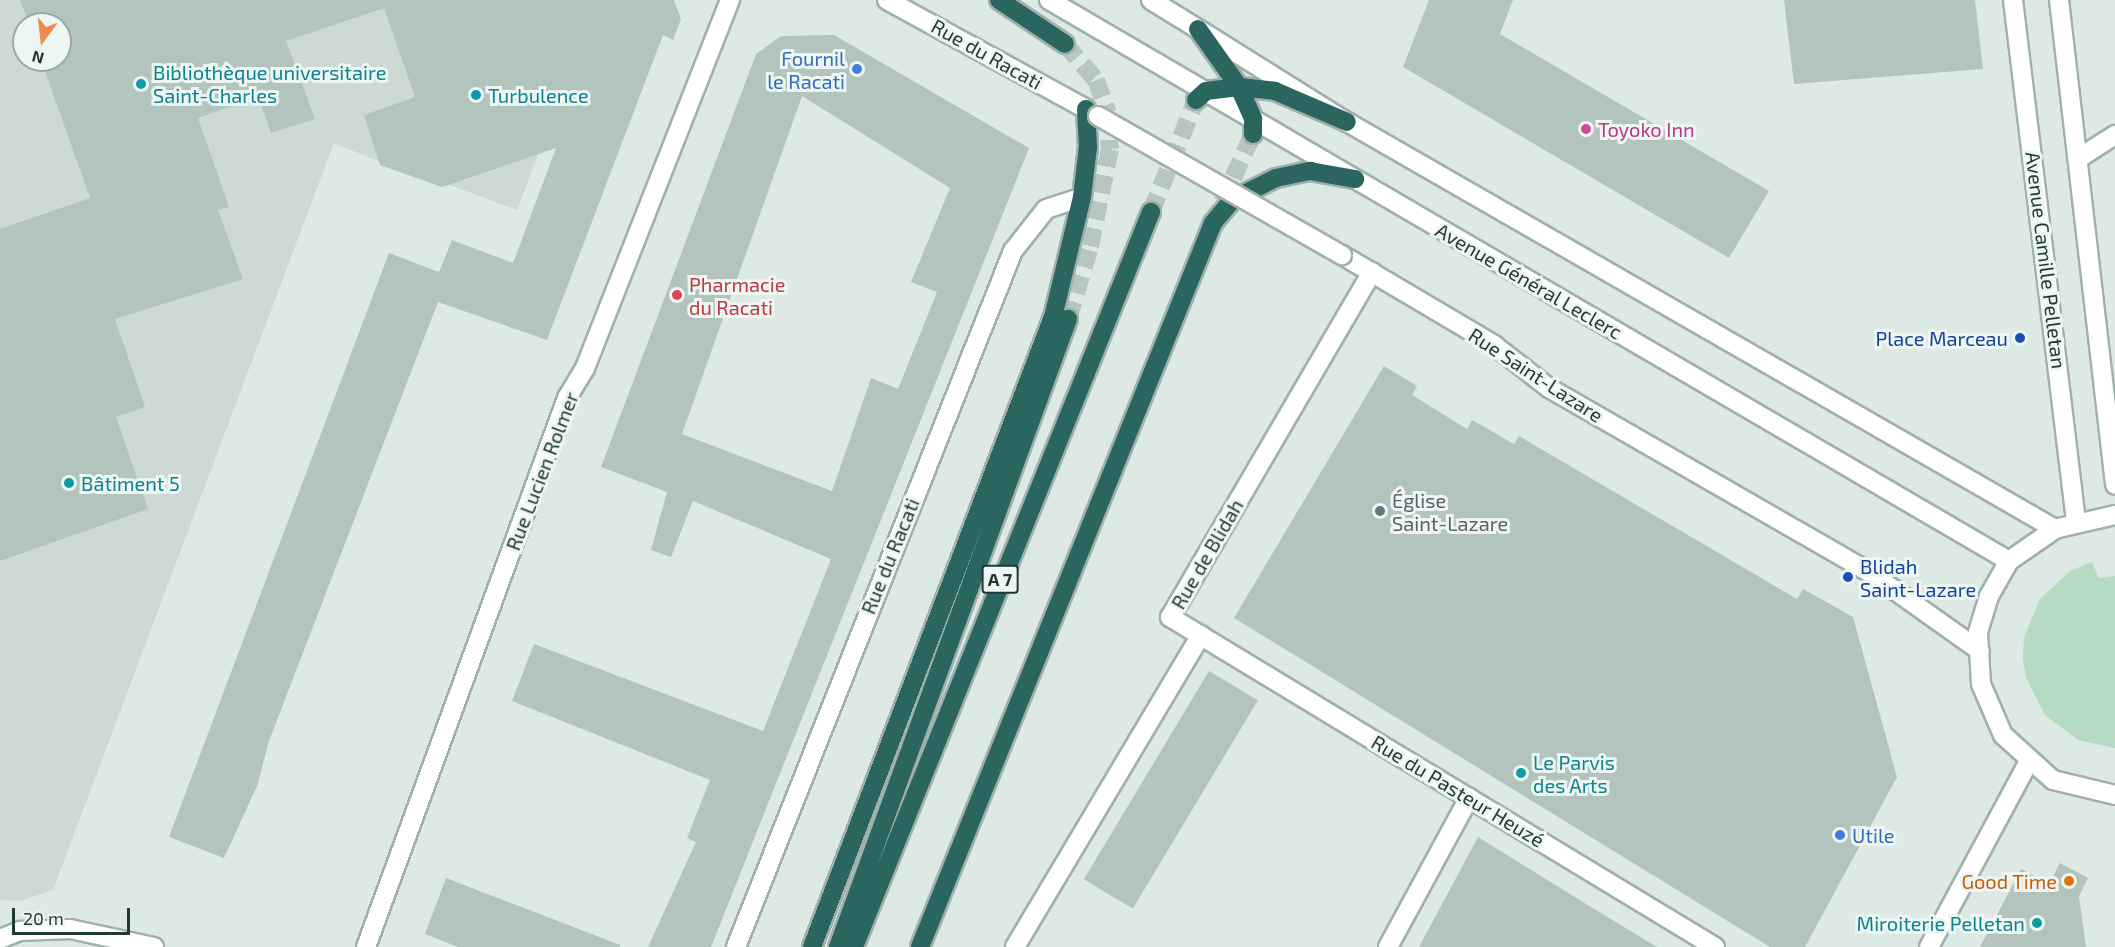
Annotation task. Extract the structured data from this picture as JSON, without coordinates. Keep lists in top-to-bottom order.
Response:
{
  "streets": {
    "highway": ["A 7"],
    "street": [
      "Rue du Racati",
      "Avenue Camille Pelletan",
      "Avenue Général Leclerc",
      "Rue Saint-Lazare",
      "Rue Lucien Rolmer",
      "Rue de Blidah",
      "Rue du Pasteur Heuzé"
    ]
  },
  "crossings": [
    ["Rue du Racati", "Rue Saint-Lazare"],
    ["Rue Saint-Lazare", "Rue de Blidah"],
    ["Rue de Blidah", "Rue du Pasteur Heuzé"]
  ],
  "places": [
    "Fournil le Racati",
    "Bibliothèque universitaire Saint-Charles",
    "Turbulence",
    "Toyoko Inn",
    "Pharmacie du Racati",
    "Place Marceau",
    "Bâtiment 5",
    "Église Saint-Lazare",
    "Blidah Saint-Lazare",
    "Le Parvis des Arts",
    "Utile",
    "Good Time",
    "Miroiterie Pelletan"
  ],
  "scale_bar": "20 m",
  "north": "bottom"
}
